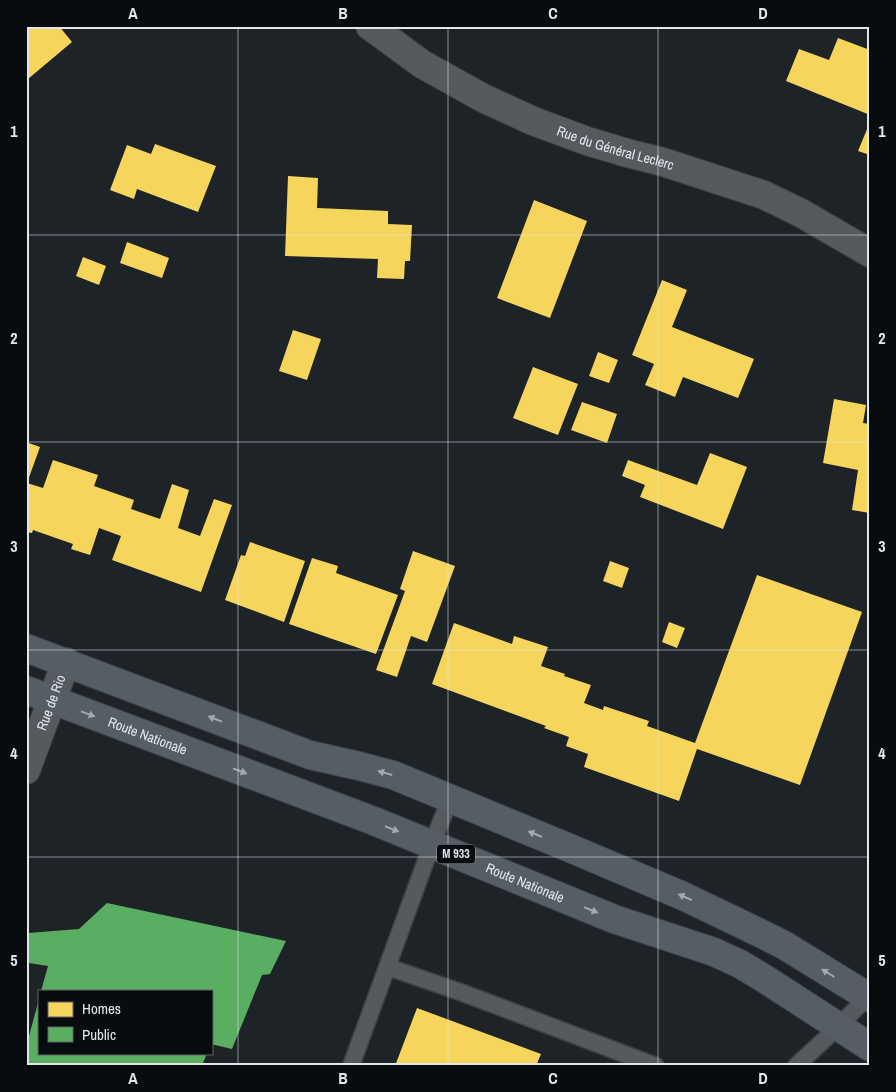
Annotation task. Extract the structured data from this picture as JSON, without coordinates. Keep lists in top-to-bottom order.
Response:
{
  "streets": {
    "main road": ["Route Nationale", "M 933"],
    "street": ["Rue du Général Leclerc", "Rue de Rio"]
  },
  "crossings": [
    ["Rue de Rio", "Route Nationale"]
  ],
  "legend": ["Homes", "Public"],
  "grid": {
    "columns": [
      "A",
      "B",
      "C",
      "D"
    ],
    "rows": [
      "1",
      "2",
      "3",
      "4",
      "5"
    ]
  }
}
